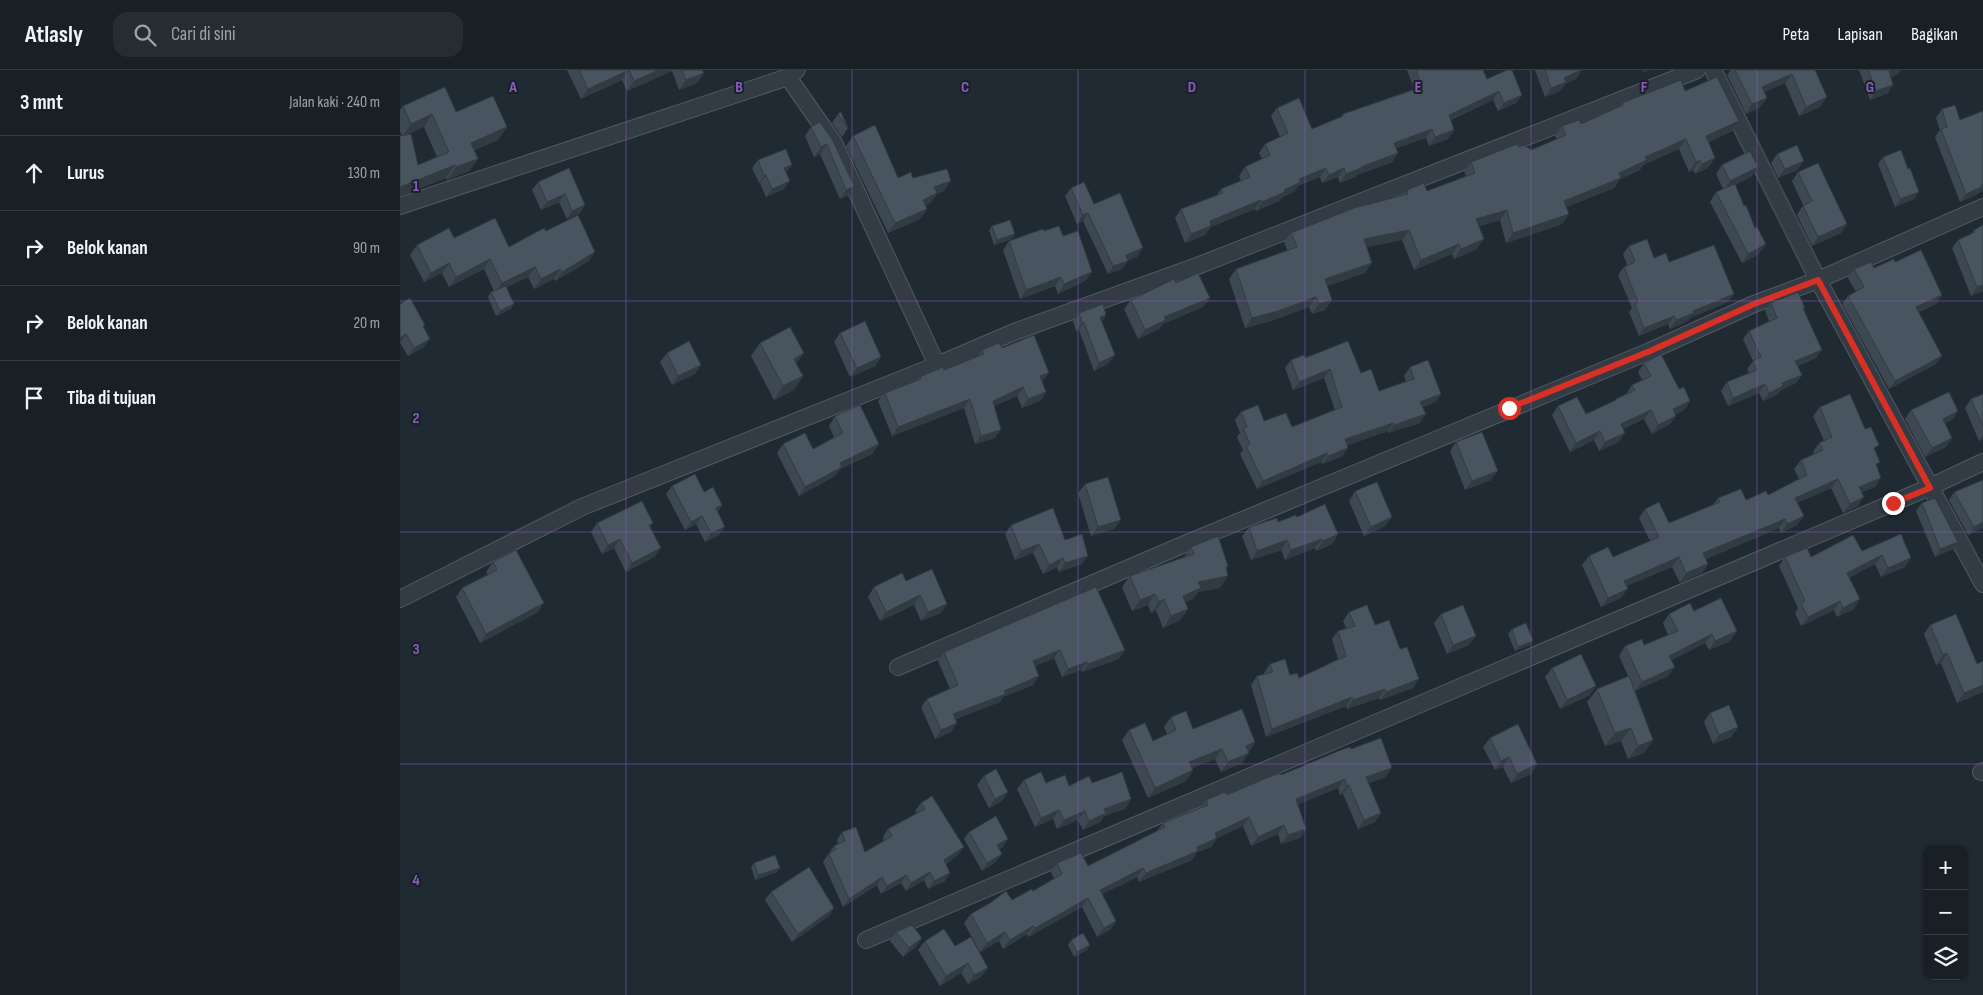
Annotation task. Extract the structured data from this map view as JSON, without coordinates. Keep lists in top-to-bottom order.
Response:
{
  "page": {
    "header": "Atlasly",
    "search": "Cari di sini",
    "nav": ["Peta", "Lapisan", "Bagikan"],
    "heading": ["3 mnt", "Jalan kaki · 240 m"],
    "list": [
      ["Lurus", "130 m"],
      ["Belok kanan", "90 m"],
      ["Belok kanan", "20 m"],
      "Tiba di tujuan"
    ],
    "map_buttons": ["+", "−"]
  },
  "grid": {
    "columns": [
      "A",
      "B",
      "C",
      "D",
      "E",
      "F",
      "G"
    ],
    "rows": [
      "1",
      "2",
      "3",
      "4"
    ]
  }
}
